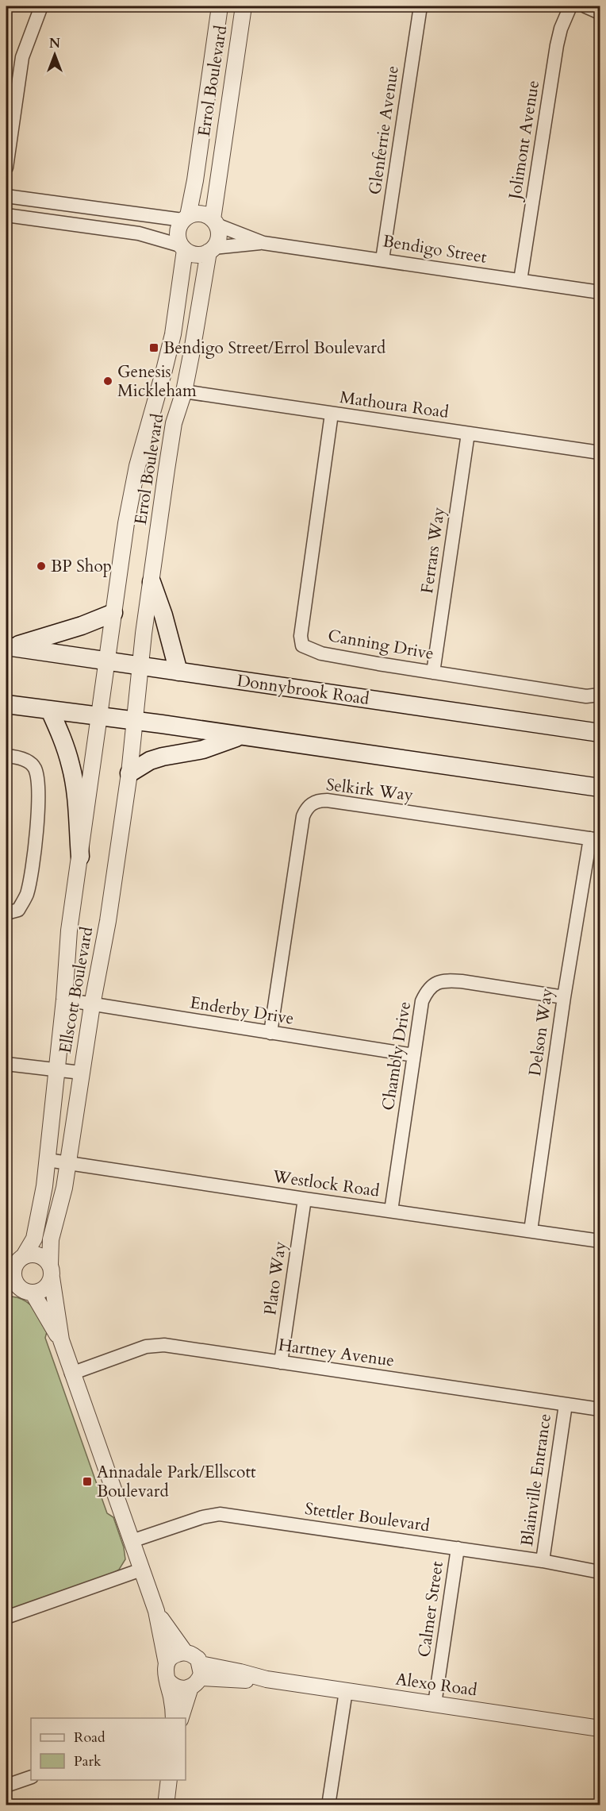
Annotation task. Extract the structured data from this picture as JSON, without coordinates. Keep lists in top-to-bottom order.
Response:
{
  "streets": {
    "main road": ["Donnybrook Road"],
    "street": [
      "Errol Boulevard",
      "Glenferrie Avenue",
      "Jolimont Avenue",
      "Bendigo Street",
      "Mathoura Road",
      "Ferrars Way",
      "Canning Drive",
      "Selkirk Way",
      "Ellscott Boulevard",
      "Enderby Drive",
      "Delson Way",
      "Chambly Drive",
      "Westlock Road",
      "Plato Way",
      "Hartney Avenue",
      "Blainville Entrance",
      "Stettler Boulevard",
      "Calmer Street",
      "Alexo Road"
    ]
  },
  "crossings": [
    ["Errol Boulevard", "Bendigo Street"],
    ["Errol Boulevard", "Mathoura Road"],
    ["Errol Boulevard", "Donnybrook Road"],
    ["Errol Boulevard", "Ellscott Boulevard"],
    ["Glenferrie Avenue", "Bendigo Street"],
    ["Jolimont Avenue", "Bendigo Street"],
    ["Mathoura Road", "Ferrars Way"],
    ["Mathoura Road", "Canning Drive"],
    ["Ferrars Way", "Canning Drive"],
    ["Selkirk Way", "Enderby Drive"],
    ["Selkirk Way", "Delson Way"],
    ["Ellscott Boulevard", "Enderby Drive"],
    ["Ellscott Boulevard", "Westlock Road"],
    ["Ellscott Boulevard", "Hartney Avenue"],
    ["Ellscott Boulevard", "Stettler Boulevard"],
    ["Ellscott Boulevard", "Alexo Road"],
    ["Enderby Drive", "Chambly Drive"],
    ["Delson Way", "Chambly Drive"],
    ["Delson Way", "Westlock Road"],
    ["Chambly Drive", "Westlock Road"],
    ["Westlock Road", "Plato Way"],
    ["Plato Way", "Hartney Avenue"],
    ["Hartney Avenue", "Blainville Entrance"],
    ["Blainville Entrance", "Stettler Boulevard"],
    ["Stettler Boulevard", "Calmer Street"],
    ["Calmer Street", "Alexo Road"]
  ],
  "places": {
    "transit": ["Bendigo Street/Errol Boulevard", "Annadale Park/Ellscott Boulevard"],
    "other": ["Genesis Mickleham", "BP Shop"]
  },
  "legend": ["Road", "Park"],
  "north": "top"
}
